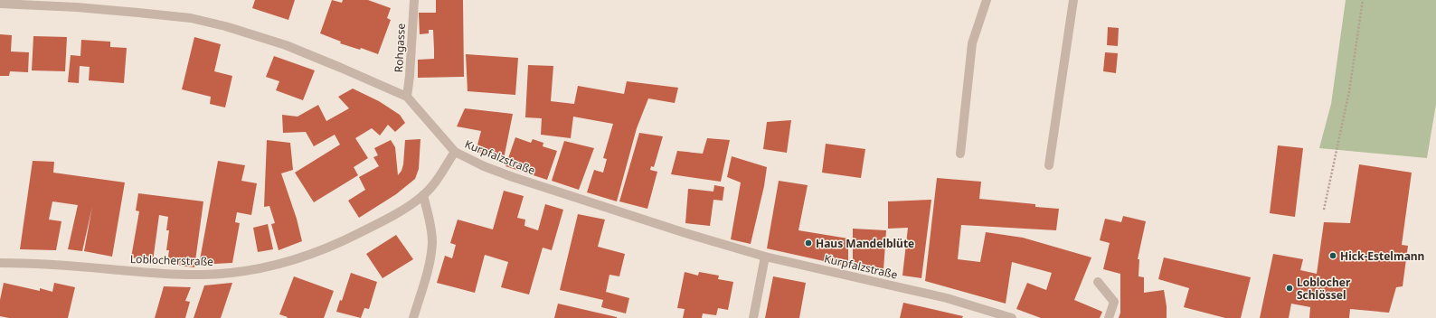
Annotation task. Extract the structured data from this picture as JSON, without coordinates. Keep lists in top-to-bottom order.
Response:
{
  "streets": {
    "street": ["Rohgasse", "Kurpfalzstraße", "Loblocherstraße"]
  },
  "crossings": [
    ["Rohgasse", "Kurpfalzstraße"],
    ["Kurpfalzstraße", "Loblocherstraße"]
  ],
  "places": ["Haus Mandelblüte", "Hick-Estelmann", "Loblocher Schlössel"]
}
